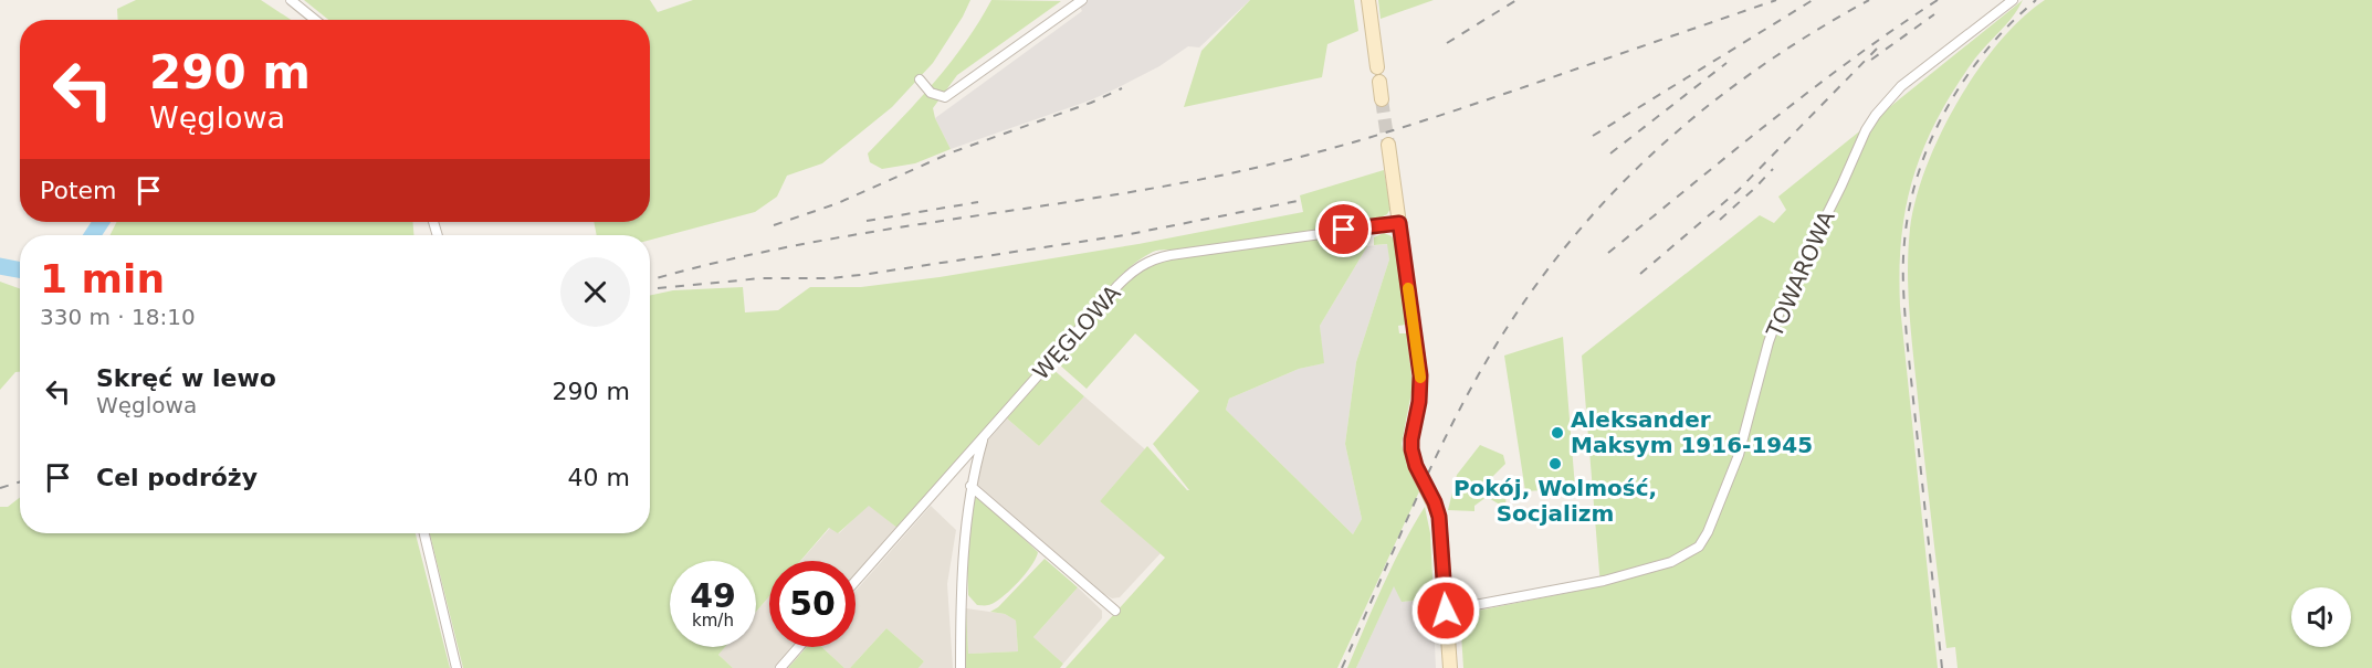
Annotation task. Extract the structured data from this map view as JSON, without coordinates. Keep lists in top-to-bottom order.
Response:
{
  "streets": {
    "street": ["TOWAROWA", "WĘGLOWA"]
  },
  "places": ["Aleksander Maksym 1916-1945", "Pokój, Wolmość, Socjalizm"],
  "page": {
    "turn": ["290 m", "Węglowa"],
    "then": "Potem",
    "heading": ["1 min", "330 m · 18:10"],
    "list": [
      {
        "name": "Skręć w lewo",
        "note": "Węglowa",
        "value": "290 m"
      },
      {
        "name": "Cel podróży",
        "value": "40 m"
      }
    ],
    "speed": "49 km/h",
    "limit": "50"
  }
}
